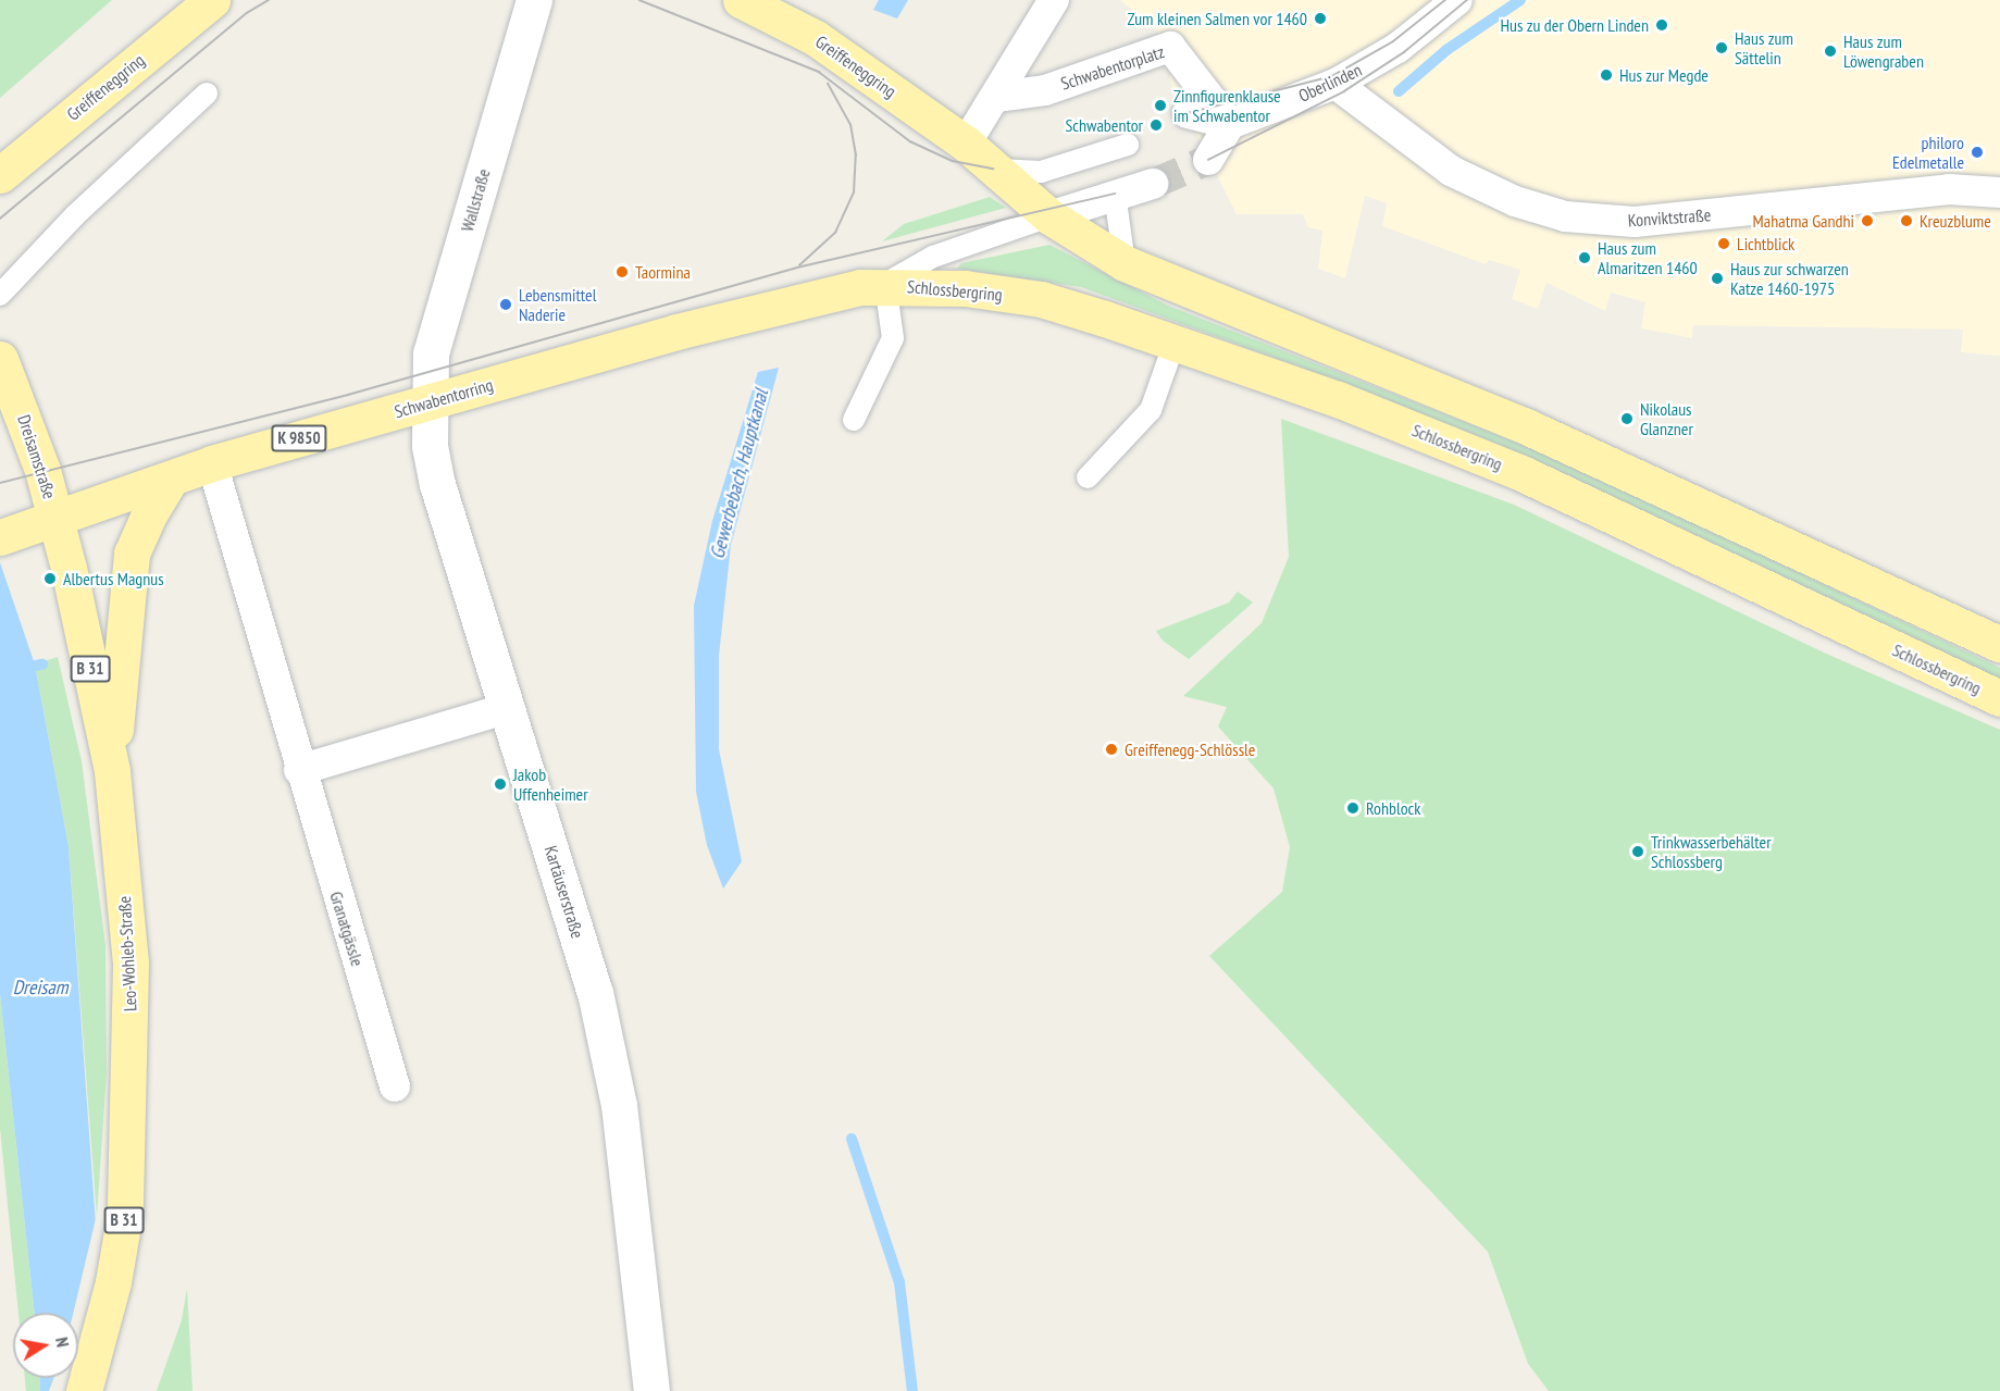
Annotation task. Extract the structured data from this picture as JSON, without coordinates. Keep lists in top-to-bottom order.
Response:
{
  "streets": {
    "main road": [
      "Greiffeneggring",
      "Schlossbergring",
      "Schwabentorring",
      "K 9850",
      "Dreisamstraße",
      "B 31",
      "Leo-Wohleb-Straße"
    ],
    "street": [
      "Schwabentorplatz",
      "Oberlinden",
      "Wallstraße",
      "Konviktstraße",
      "Kartäuserstraße",
      "Granatgässle"
    ]
  },
  "crossings": [
    ["Schwabentorplatz", "Oberlinden"],
    ["Oberlinden", "Konviktstraße"],
    ["Wallstraße", "Schwabentorring"],
    ["Wallstraße", "Kartäuserstraße"],
    ["Schlossbergring", "Schwabentorring"],
    ["Schwabentorring", "K 9850"],
    ["Schwabentorring", "Dreisamstraße"],
    ["Schwabentorring", "Kartäuserstraße"],
    ["Schwabentorring", "Granatgässle"],
    ["Schwabentorring", "Leo-Wohleb-Straße"],
    ["K 9850", "Dreisamstraße"],
    ["K 9850", "Leo-Wohleb-Straße"],
    ["Dreisamstraße", "Leo-Wohleb-Straße"]
  ],
  "water": ["Gewerbebach, Hauptkanal", "Dreisam"],
  "places": [
    "Zum kleinen Salmen vor 1460",
    "Hus zu der Obern Linden",
    "Haus zum Sättelin",
    "Haus zum Löwengraben",
    "Hus zur Megde",
    "Zinnfigurenklause im Schwabentor",
    "Schwabentor",
    "philoro Edelmetalle",
    "Mahatma Gandhi",
    "Kreuzblume",
    "Lichtblick",
    "Haus zum Almaritzen 1460",
    "Taormina",
    "Haus zur schwarzen Katze 1460-1975",
    "Lebensmittel Naderie",
    "Nikolaus Glanzner",
    "Albertus Magnus",
    "Greiffenegg-Schlössle",
    "Jakob Uffenheimer",
    "Rohblock",
    "Trinkwasserbehälter Schlossberg"
  ],
  "north": "right"
}
